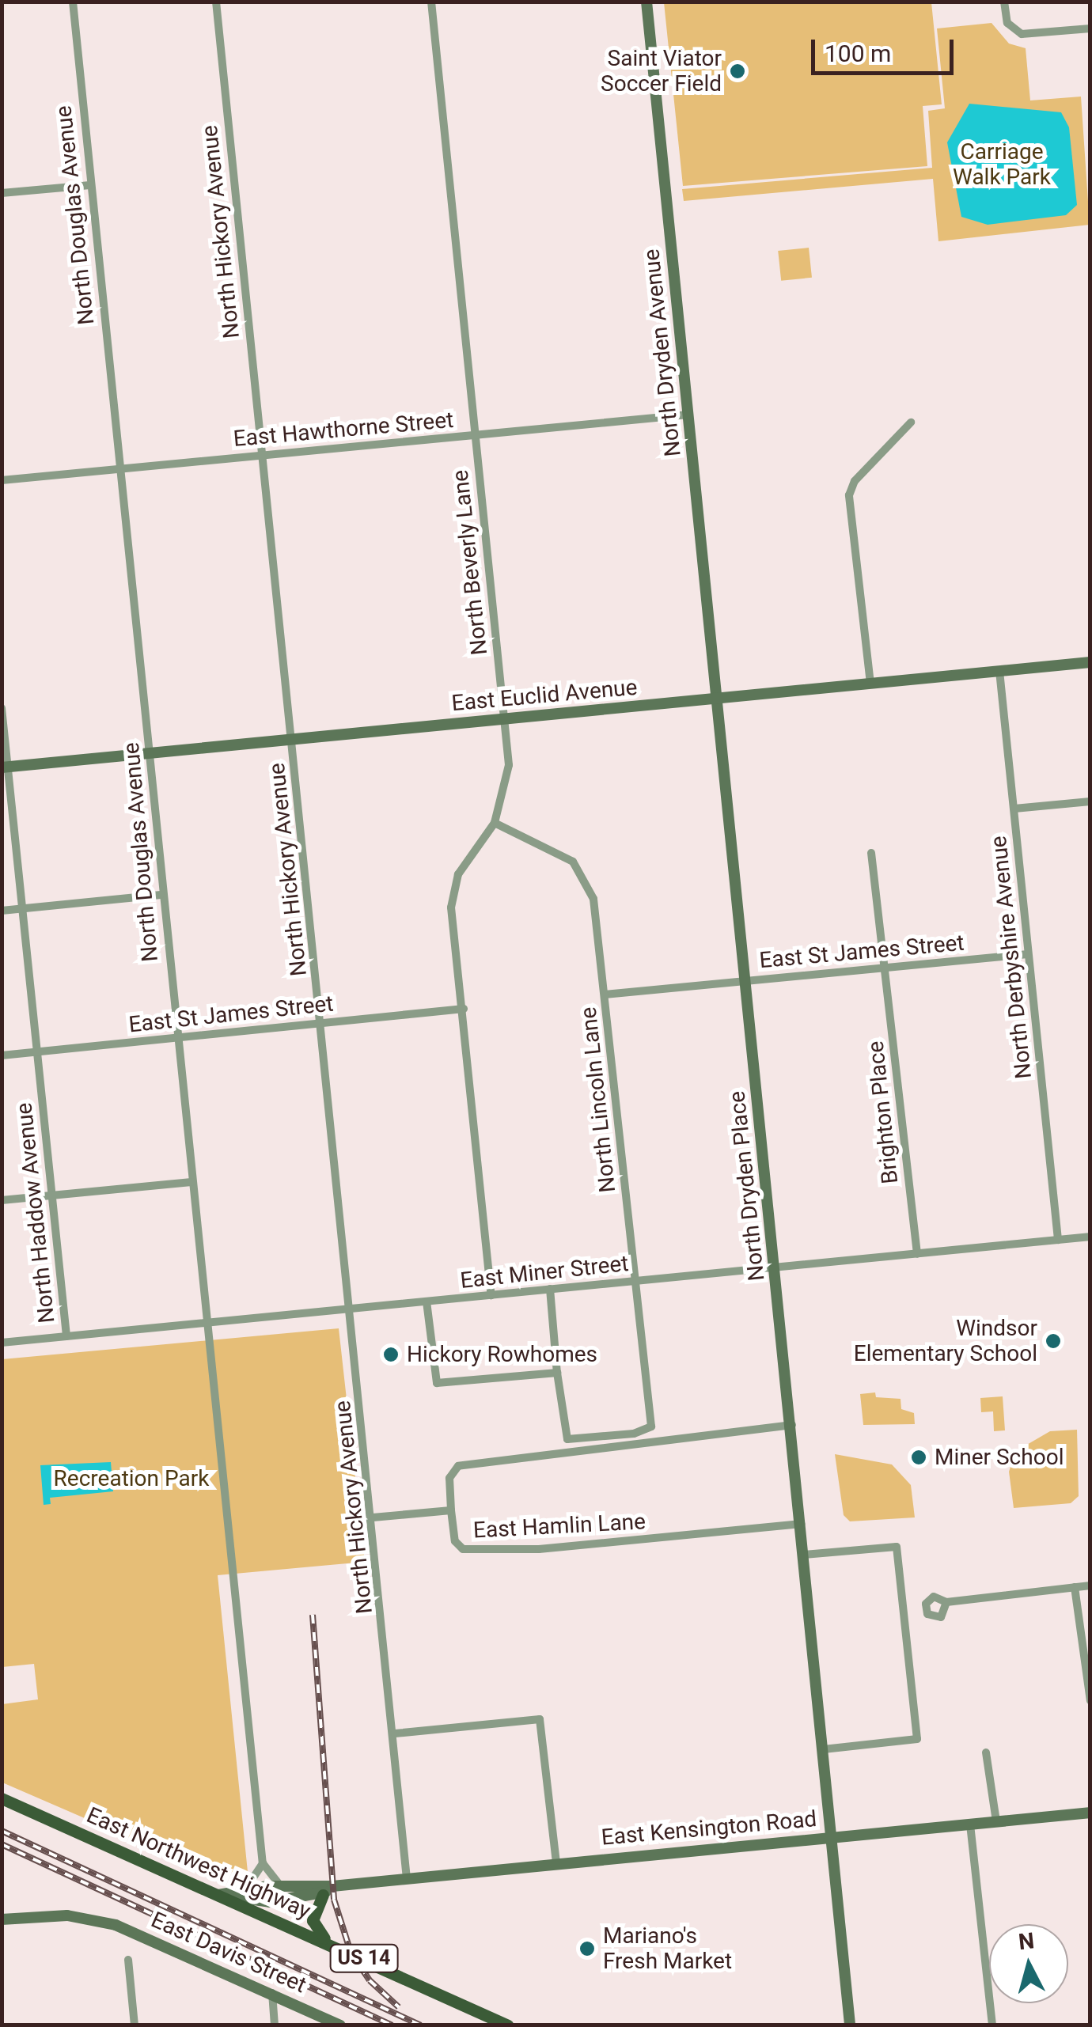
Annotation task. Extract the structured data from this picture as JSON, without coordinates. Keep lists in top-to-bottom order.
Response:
{
  "streets": {
    "main road": ["East Northwest Highway", "US 14"],
    "street": [
      "North Douglas Avenue",
      "North Hickory Avenue",
      "North Dryden Avenue",
      "East Hawthorne Street",
      "North Beverly Lane",
      "East Euclid Avenue",
      "East St James Street",
      "North Derbyshire Avenue",
      "North Lincoln Lane",
      "Brighton Place",
      "North Dryden Place",
      "North Haddow Avenue",
      "East Miner Street",
      "East Hamlin Lane",
      "East Kensington Road",
      "East Davis Street"
    ]
  },
  "crossings": [
    ["North Douglas Avenue", "East Hawthorne Street"],
    ["North Douglas Avenue", "East Euclid Avenue"],
    ["North Douglas Avenue", "East St James Street"],
    ["North Douglas Avenue", "East Miner Street"],
    ["North Hickory Avenue", "East Hawthorne Street"],
    ["North Hickory Avenue", "East Euclid Avenue"],
    ["North Hickory Avenue", "East St James Street"],
    ["North Hickory Avenue", "East Miner Street"],
    ["North Hickory Avenue", "East Kensington Road"],
    ["North Dryden Avenue", "East Hawthorne Street"],
    ["North Dryden Avenue", "East Euclid Avenue"],
    ["North Dryden Avenue", "North Dryden Place"],
    ["East Hawthorne Street", "North Beverly Lane"],
    ["North Beverly Lane", "East Euclid Avenue"],
    ["North Beverly Lane", "East St James Street"],
    ["North Beverly Lane", "North Lincoln Lane"],
    ["North Beverly Lane", "East Miner Street"],
    ["East Euclid Avenue", "North Derbyshire Avenue"],
    ["East Euclid Avenue", "North Dryden Place"],
    ["East Euclid Avenue", "North Haddow Avenue"],
    ["East St James Street", "North Derbyshire Avenue"],
    ["East St James Street", "North Lincoln Lane"],
    ["East St James Street", "Brighton Place"],
    ["East St James Street", "North Dryden Place"],
    ["East St James Street", "North Haddow Avenue"],
    ["North Derbyshire Avenue", "East Miner Street"],
    ["North Lincoln Lane", "East Miner Street"],
    ["Brighton Place", "East Miner Street"],
    ["North Dryden Place", "East Miner Street"],
    ["North Dryden Place", "East Hamlin Lane"],
    ["North Dryden Place", "East Kensington Road"],
    ["North Haddow Avenue", "East Miner Street"],
    ["East Kensington Road", "East Northwest Highway"]
  ],
  "parks": ["Carriage Walk Park", "Recreation Park"],
  "places": [
    "Saint Viator Soccer Field",
    "Windsor Elementary School",
    "Hickory Rowhomes",
    "Miner School",
    "Mariano's Fresh Market"
  ],
  "scale_bar": "100 m",
  "north": "top"
}
